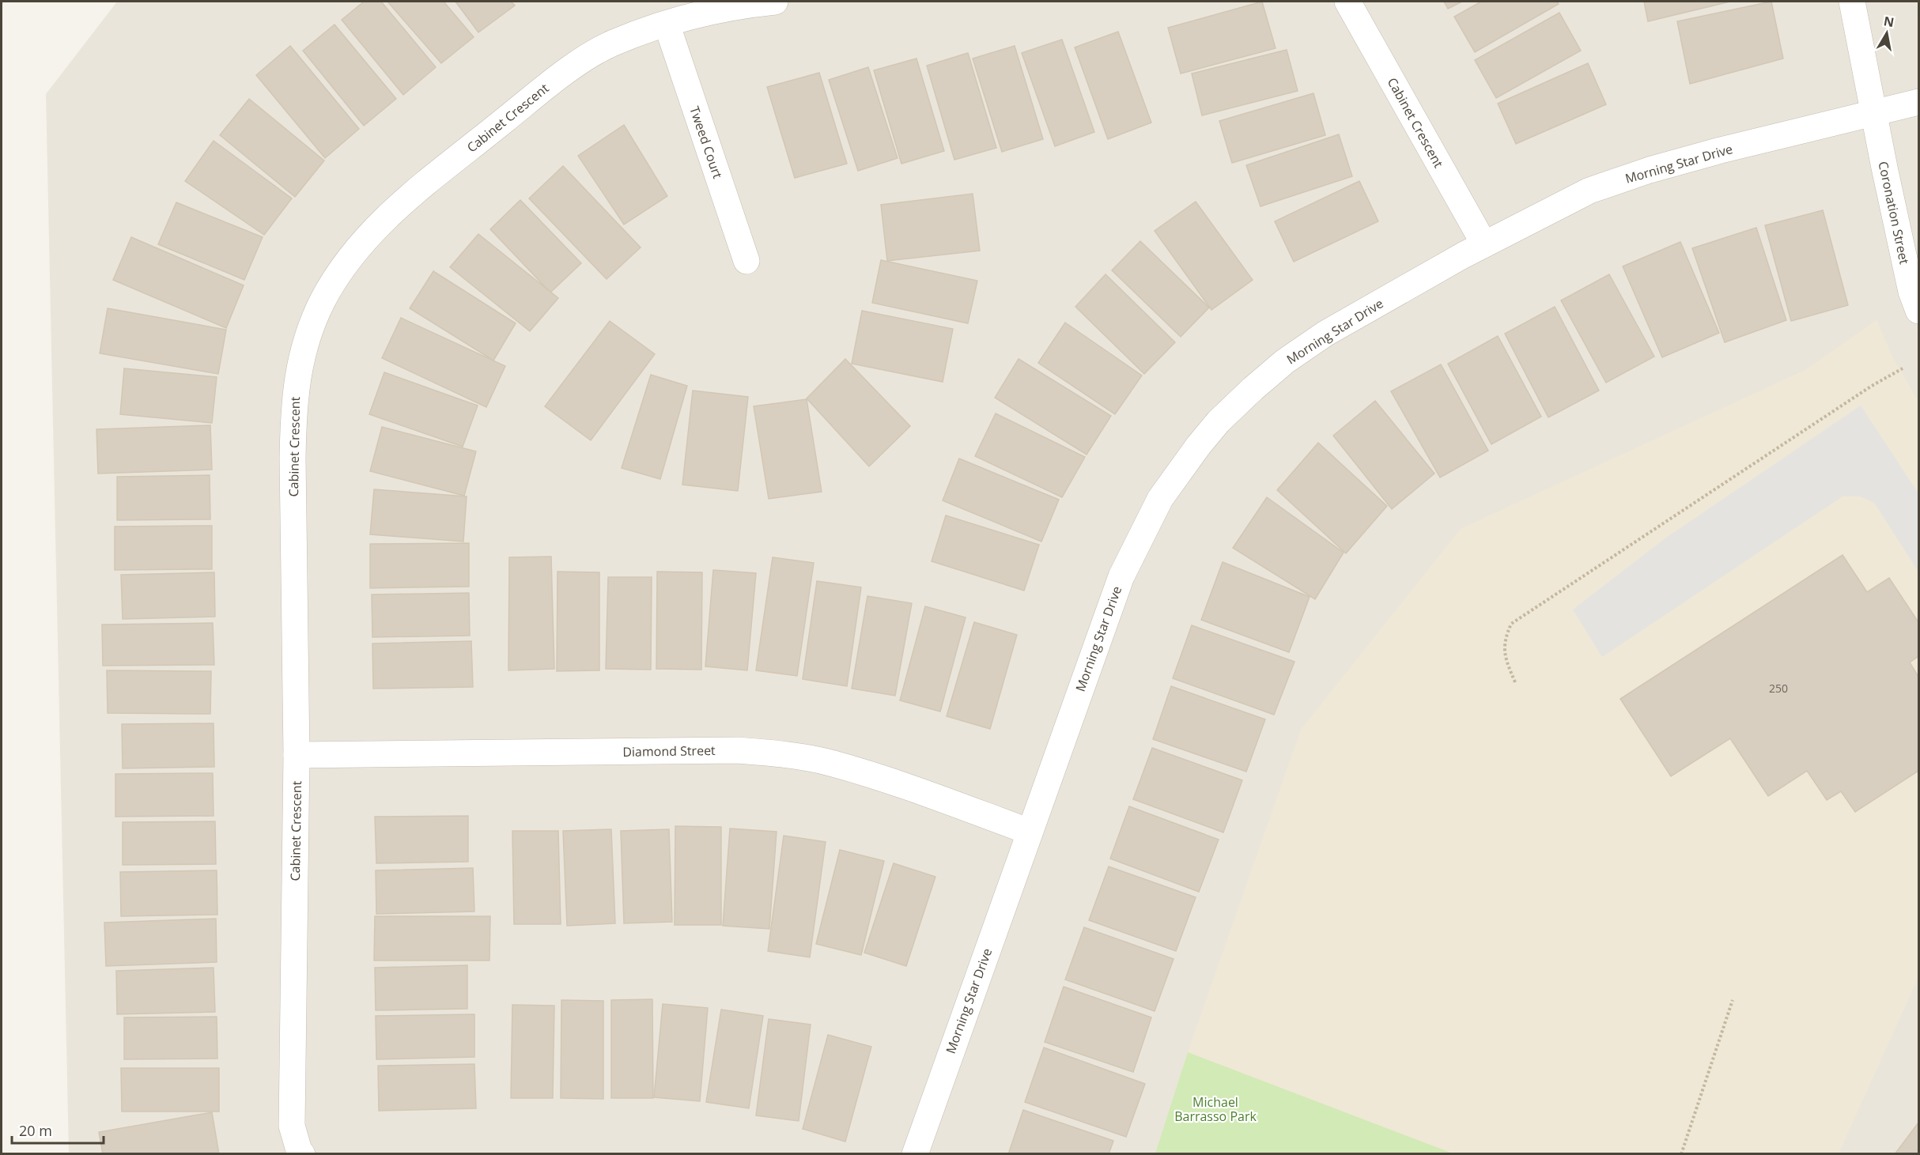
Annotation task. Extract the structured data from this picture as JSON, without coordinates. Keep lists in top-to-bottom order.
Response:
{
  "streets": {
    "street": [
      "Cabinet Crescent",
      "Tweed Court",
      "Morning Star Drive",
      "Coronation Street",
      "Diamond Street"
    ]
  },
  "crossings": [
    ["Cabinet Crescent", "Tweed Court"],
    ["Cabinet Crescent", "Morning Star Drive"],
    ["Cabinet Crescent", "Diamond Street"],
    ["Morning Star Drive", "Coronation Street"],
    ["Morning Star Drive", "Diamond Street"]
  ],
  "parks": ["Michael Barrasso Park"],
  "house_numbers": ["250"],
  "scale_bar": "20 m",
  "north": "top"
}
